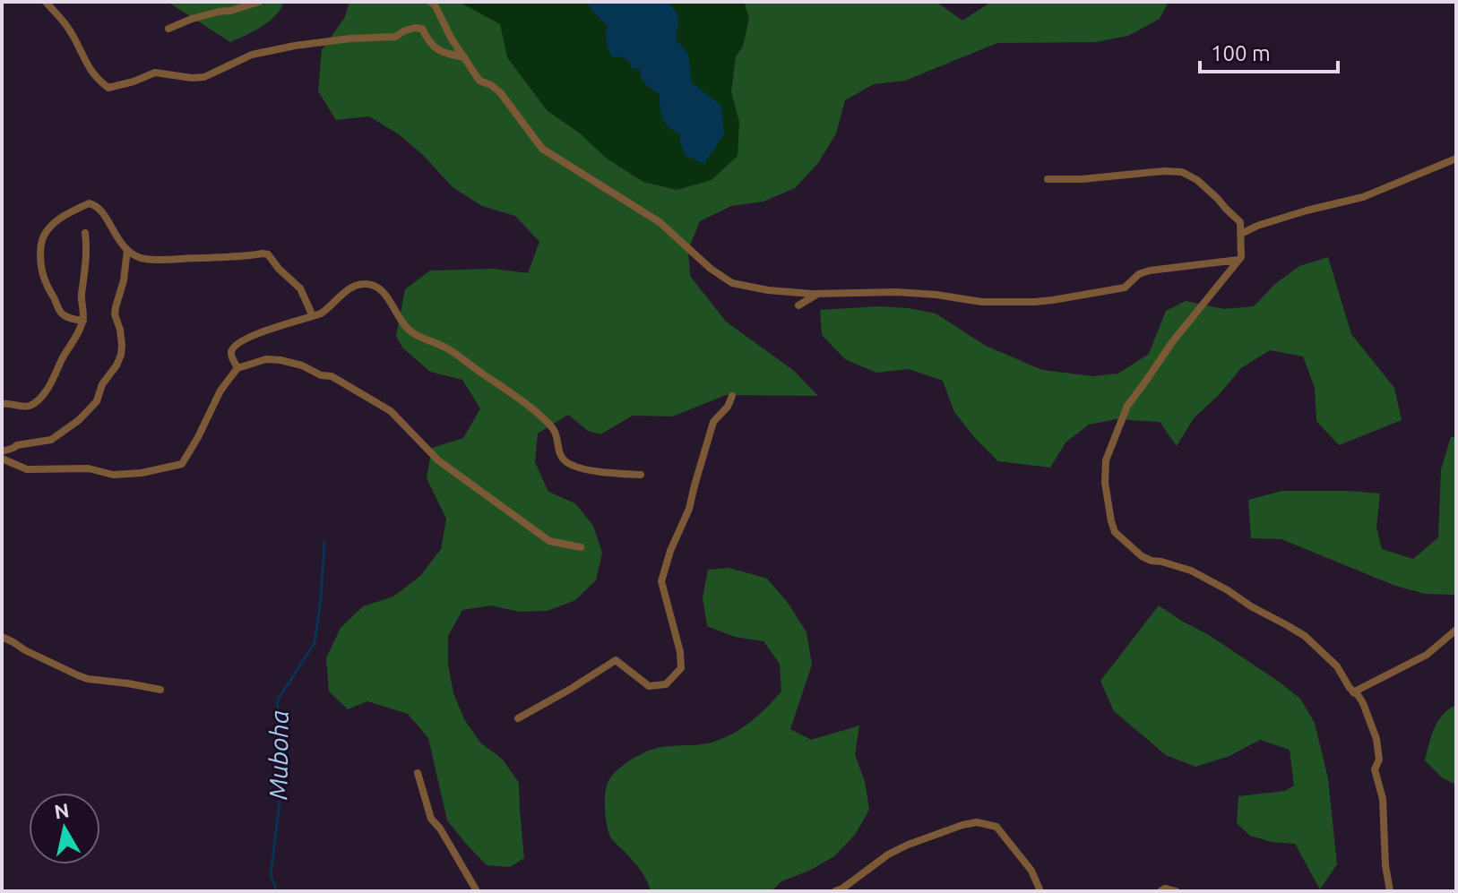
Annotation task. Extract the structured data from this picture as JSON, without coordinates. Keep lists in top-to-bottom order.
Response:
{
  "water": ["Muboha"],
  "scale_bar": "100 m",
  "north": "top"
}
